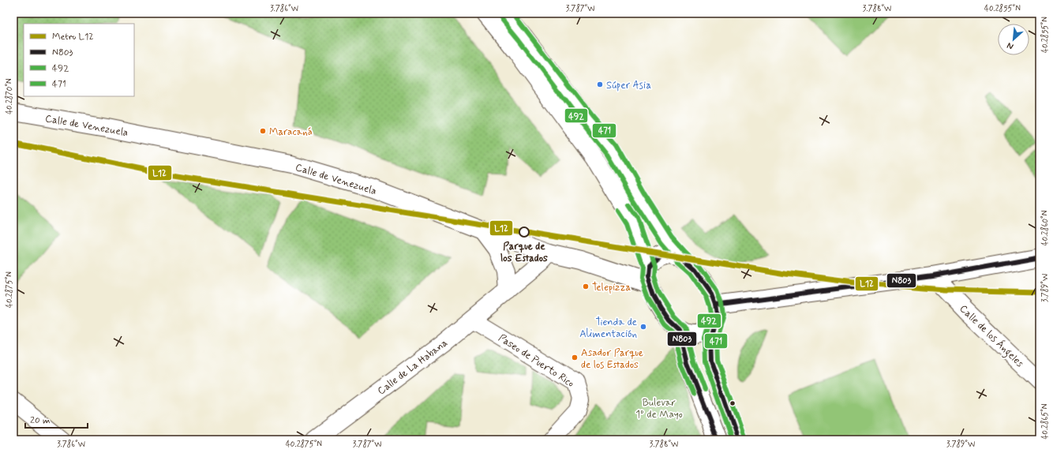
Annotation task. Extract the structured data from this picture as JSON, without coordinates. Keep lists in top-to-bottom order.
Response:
{
  "streets": {
    "street": [
      "Calle de Venezuela",
      "Calle de los Ángeles",
      "Paseo de Puerto Rico",
      "Calle de La Habana"
    ]
  },
  "crossings": [
    ["Calle de Venezuela", "Calle de La Habana"],
    ["Paseo de Puerto Rico", "Calle de La Habana"]
  ],
  "parks": ["Bulevar 1º de Mayo"],
  "places": [
    "Súper Asia",
    "Maracaná",
    "Parque de los Estados",
    "Telepizza",
    "Tienda de Alimentación",
    "Asador Parque de los Estados"
  ],
  "lines": [
    "transit line 471",
    "transit line 492",
    "metro line L12",
    "transit line N803"
  ],
  "legend": [
    "Metro L12",
    "N803",
    "492",
    "471"
  ],
  "scale_bar": "20 m",
  "north": "bottom left",
  "coordinates": [
    "3.786°W",
    "3.787°W",
    "3.788°W",
    "40.2855°N",
    "40.2870°N",
    "40.2860°N",
    "3.789°W",
    "40.2875°N",
    "40.2865°N"
  ]
}
